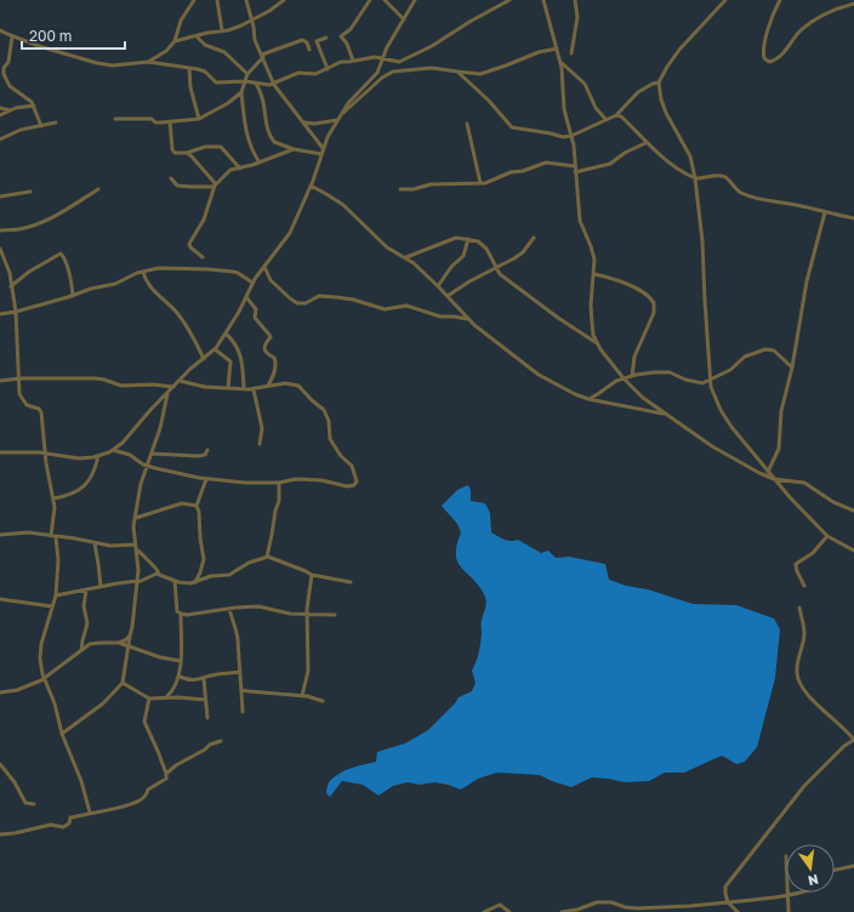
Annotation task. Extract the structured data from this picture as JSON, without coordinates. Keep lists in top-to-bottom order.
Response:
{
  "scale_bar": "200 m",
  "north": "bottom"
}
